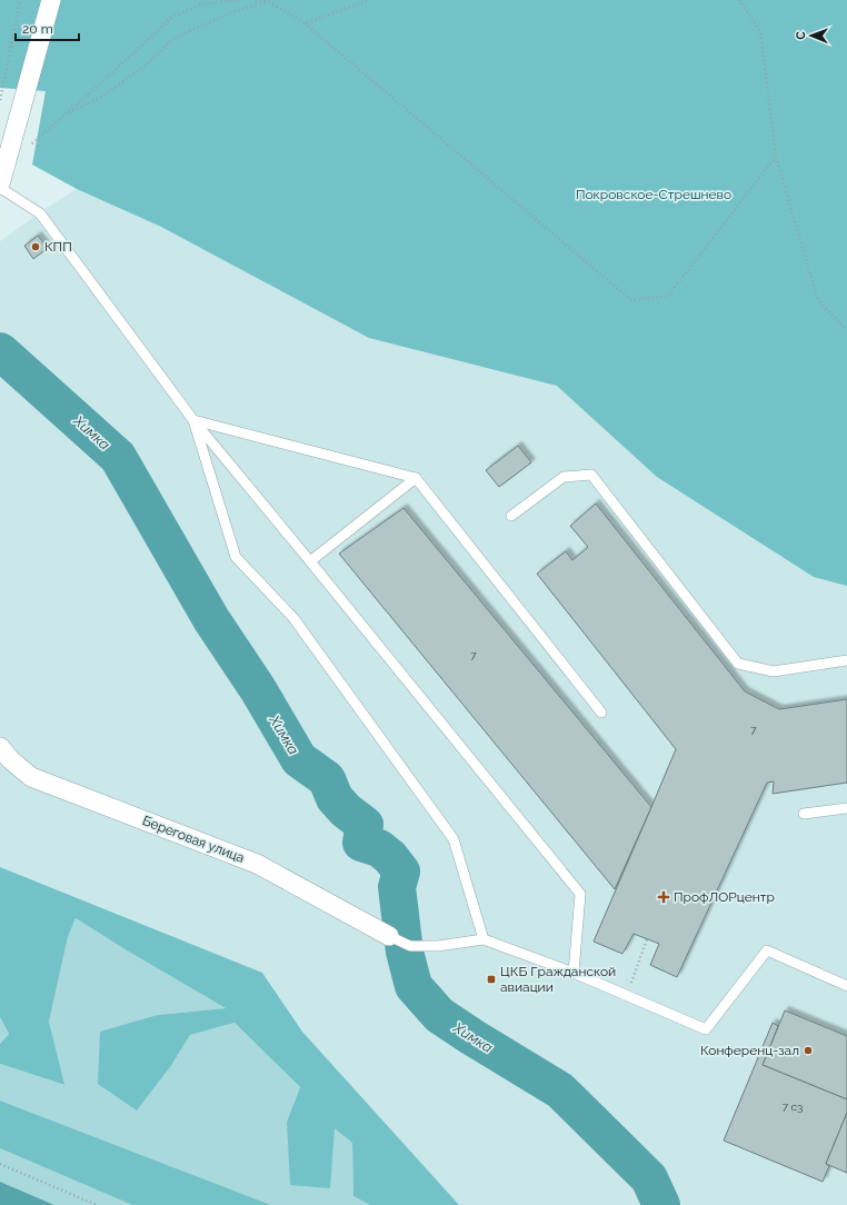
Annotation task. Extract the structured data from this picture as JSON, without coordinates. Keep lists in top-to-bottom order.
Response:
{
  "streets": {
    "street": ["Береговая улица"]
  },
  "water": ["Химка"],
  "parks": ["Покровское-Стрешнево"],
  "places": {
    "other": ["КПП", "Конференц-зал"],
    "health": ["ПрофЛОРцентр"],
    "transit": ["ЦКБ Гражданской авиации"]
  },
  "house_numbers": ["7", "7", "7 с3"],
  "scale_bar": "20 m",
  "north": "left"
}
